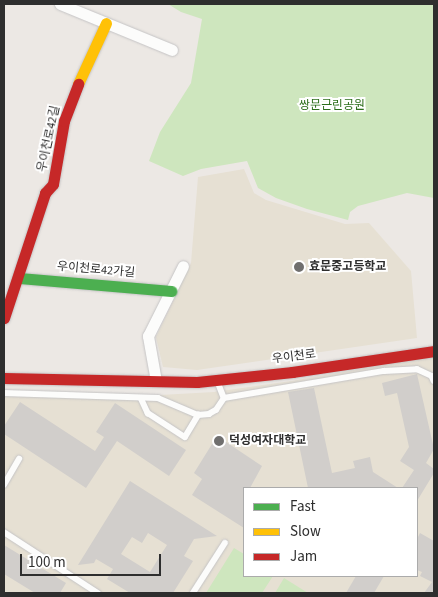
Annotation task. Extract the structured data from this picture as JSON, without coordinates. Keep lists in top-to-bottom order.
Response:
{
  "streets": {
    "street": ["우이천로42길", "우이천로42가길", "우이천로"]
  },
  "crossings": [
    ["우이천로42길", "우이천로42가길"]
  ],
  "parks": ["쌍문근린공원"],
  "places": ["효문중고등학교", "덕성여자대학교"],
  "legend": ["Fast", "Slow", "Jam"],
  "scale_bar": "100 m"
}
